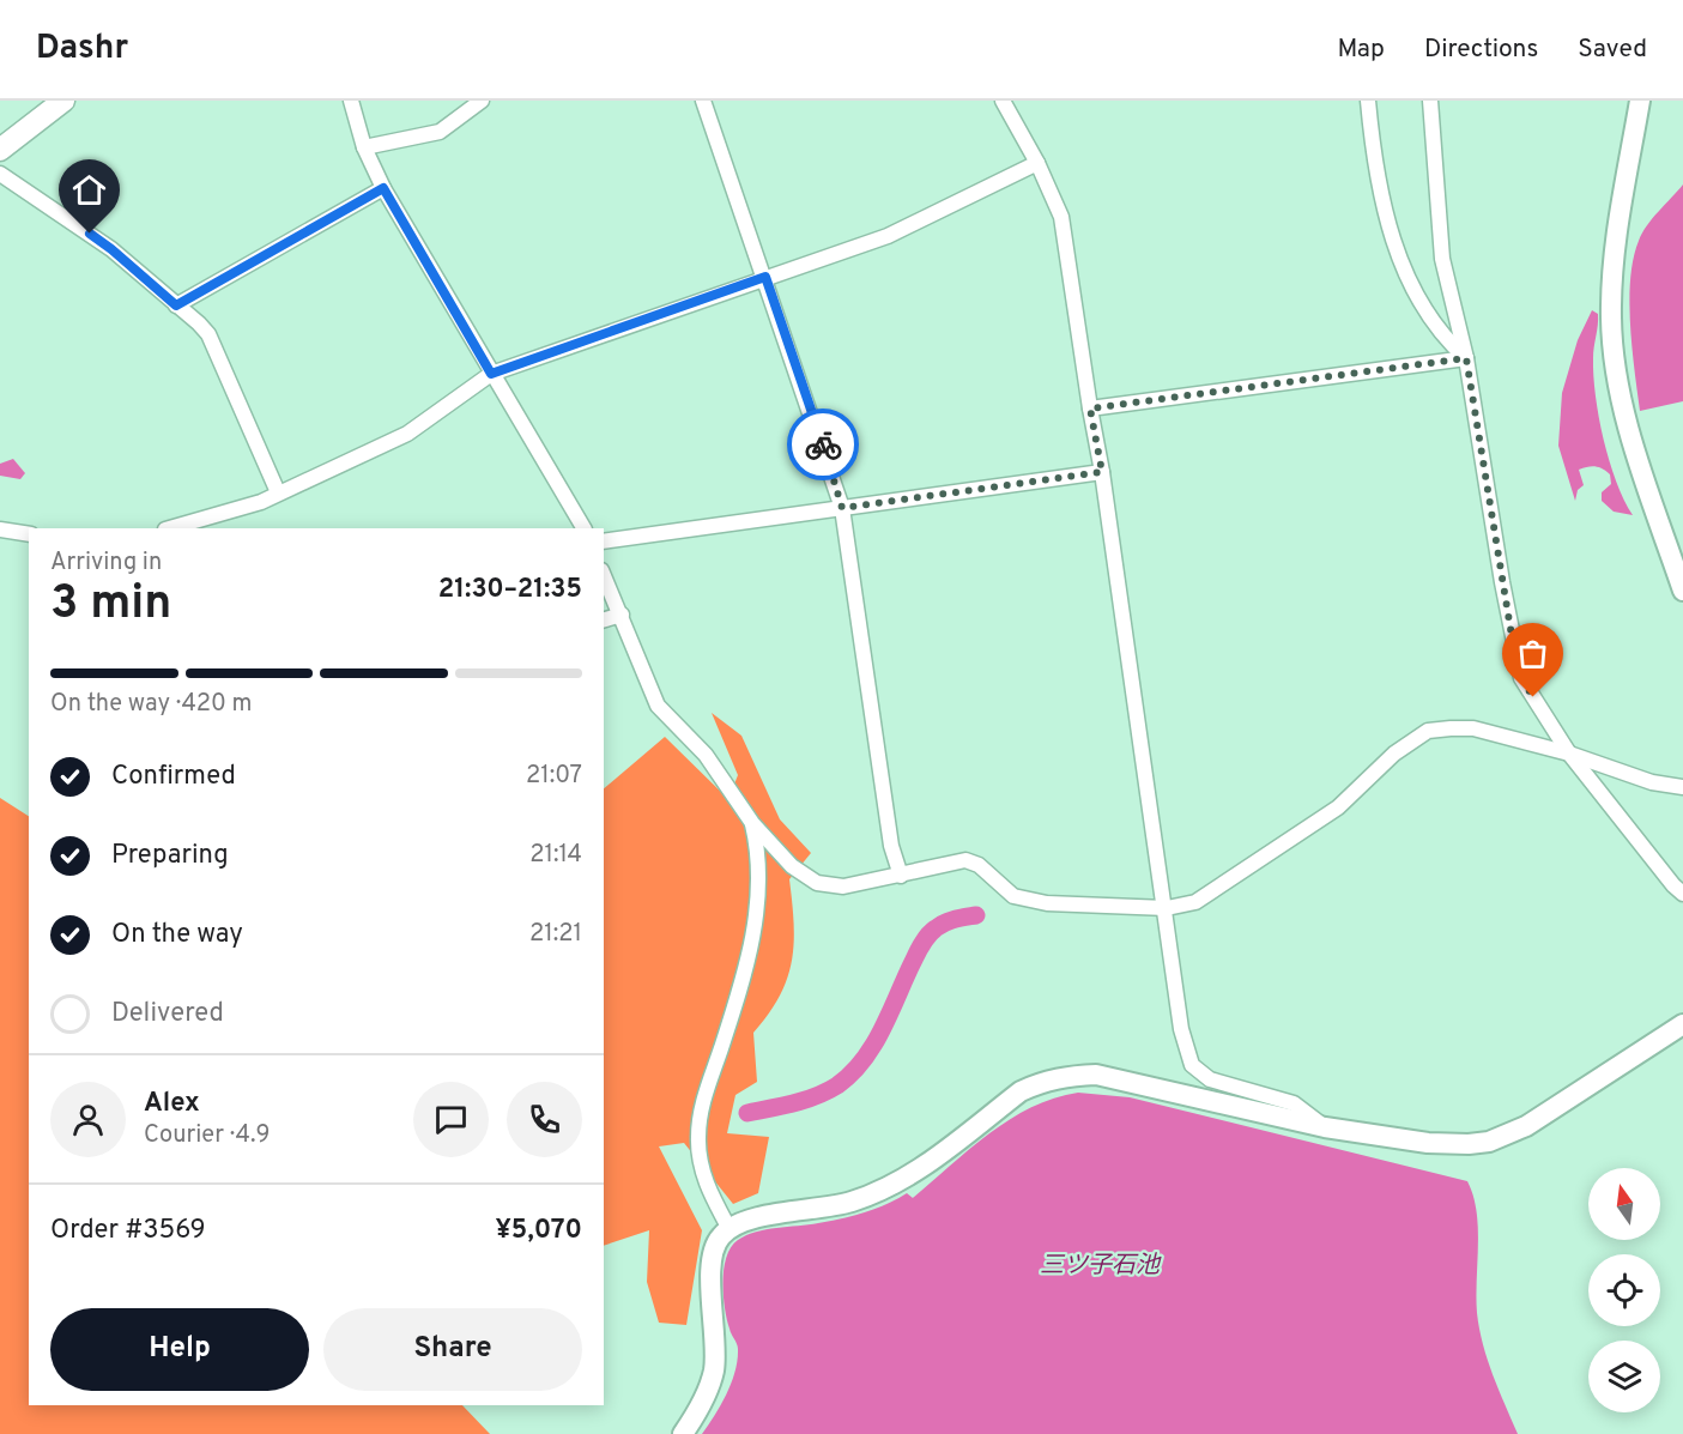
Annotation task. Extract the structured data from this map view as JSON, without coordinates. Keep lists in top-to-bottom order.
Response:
{
  "water": ["三ツ子石池"],
  "north": "top",
  "page": {
    "header": "Dashr",
    "nav": ["Map", "Directions", "Saved"],
    "heading": ["3 min", "Arriving in", "21:30–21:35"],
    "panel": [
      "Alex",
      "Courier · 4.9",
      "Order #3569",
      "¥5,070"
    ],
    "bar": "On the way · 420 m",
    "list": [
      ["Confirmed", "21:07"],
      ["Preparing", "21:14"],
      ["On the way", "21:21"],
      "Delivered"
    ],
    "buttons": ["Help", "Share"]
  }
}
